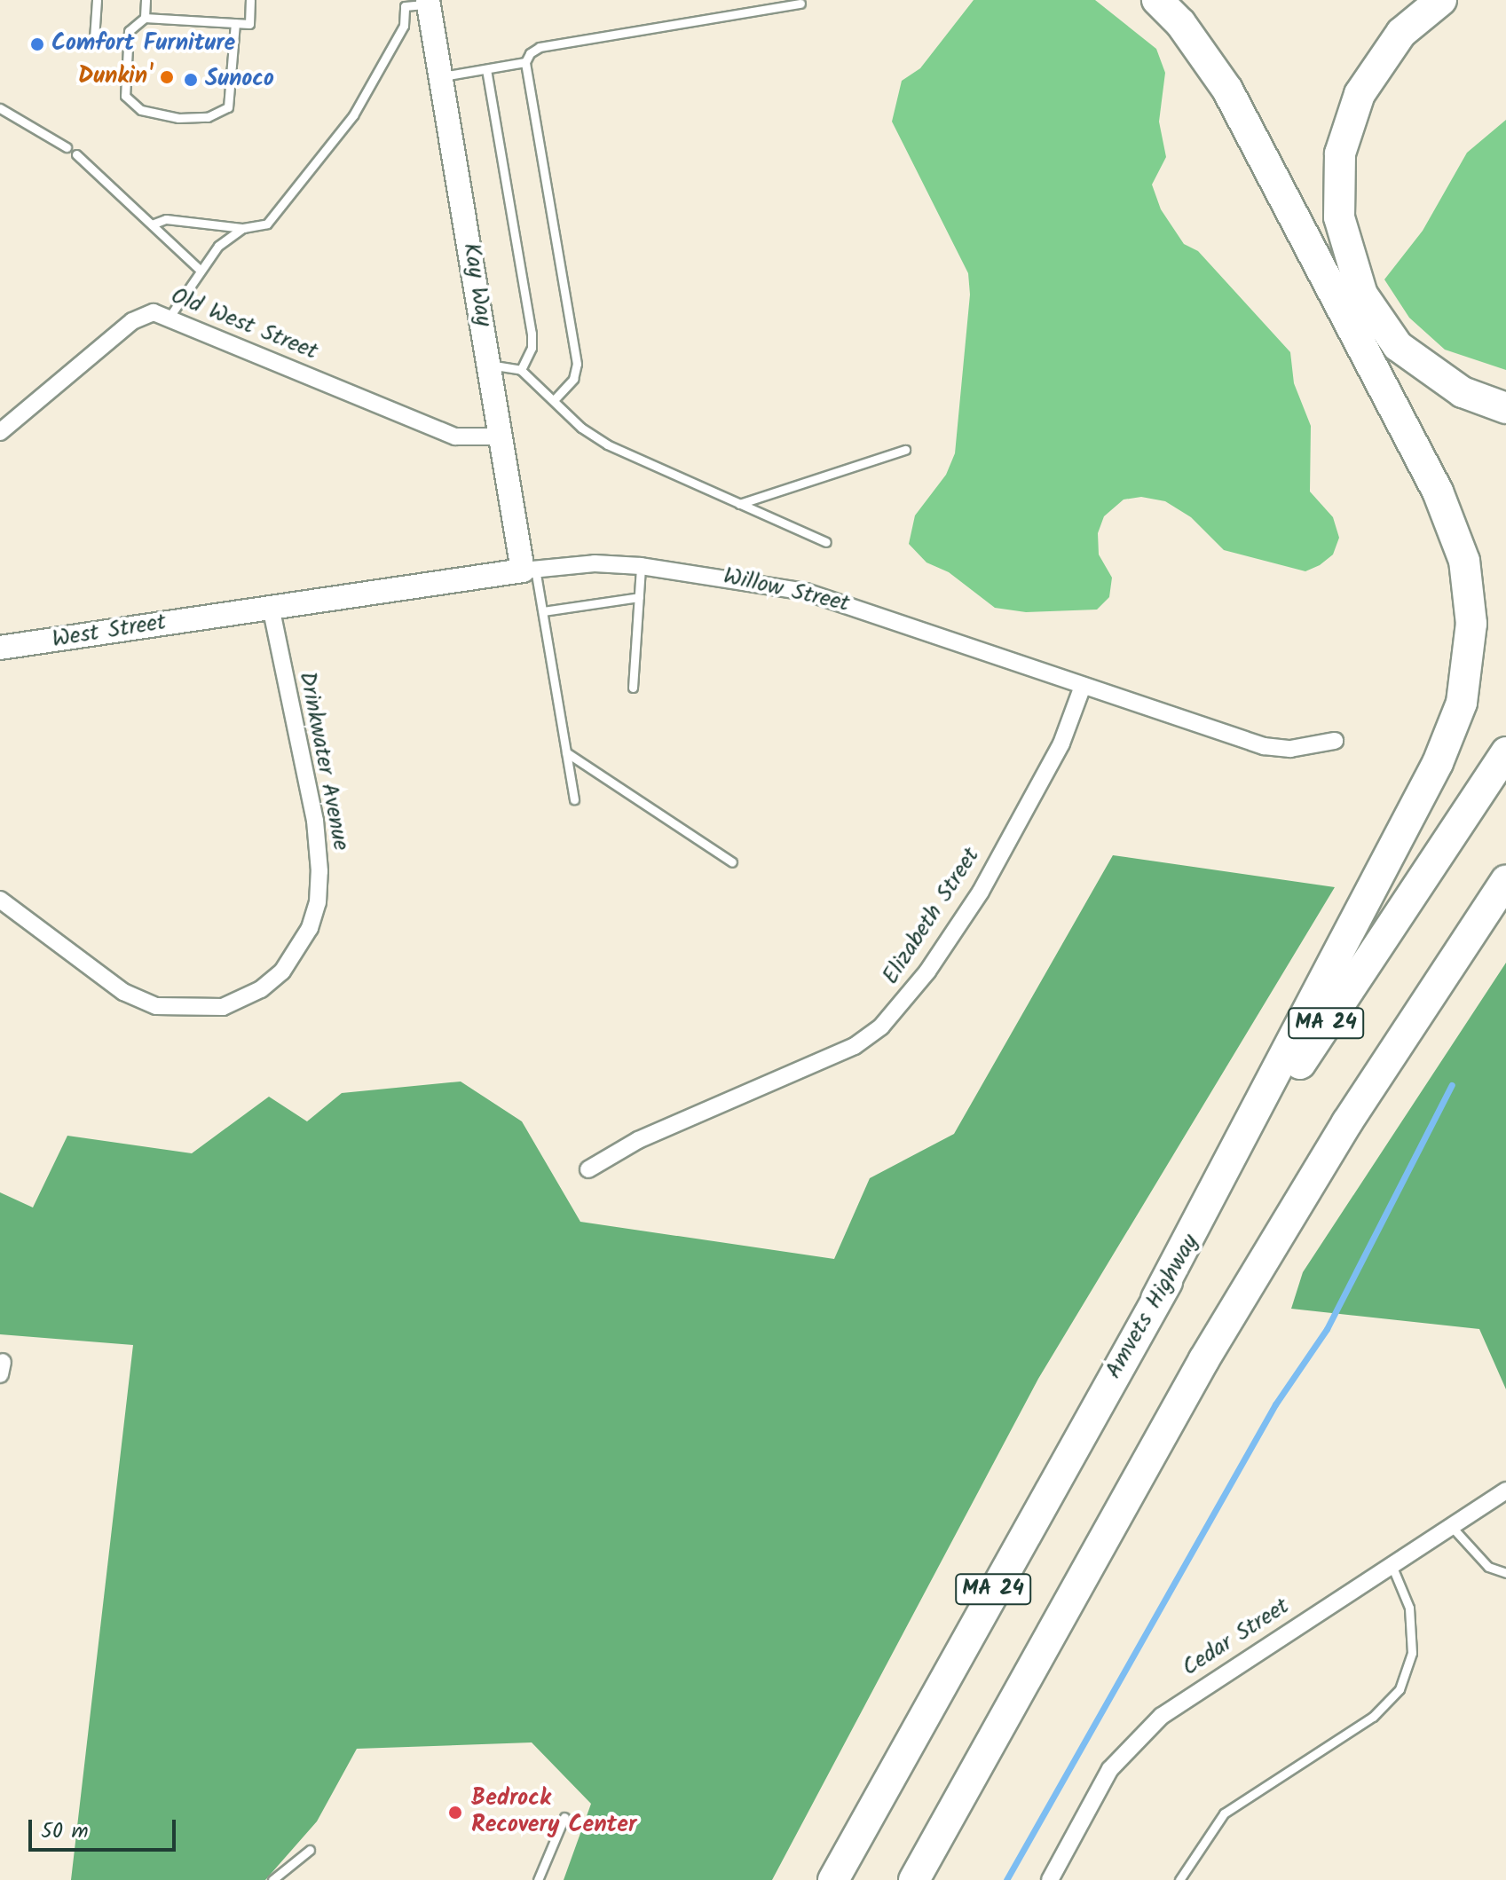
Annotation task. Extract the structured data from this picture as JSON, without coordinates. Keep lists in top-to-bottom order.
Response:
{
  "streets": {
    "highway": ["MA 24", "Amvets Highway"],
    "street": [
      "Kay Way",
      "Old West Street",
      "Willow Street",
      "West Street",
      "Drinkwater Avenue",
      "Elizabeth Street",
      "Cedar Street"
    ]
  },
  "crossings": [
    ["Kay Way", "Old West Street"],
    ["Kay Way", "Willow Street"],
    ["Willow Street", "West Street"],
    ["Willow Street", "Drinkwater Avenue"],
    ["Willow Street", "Elizabeth Street"]
  ],
  "places": [
    "Comfort Furniture",
    "Dunkin'",
    "Sunoco",
    "Bedrock Recovery Center"
  ],
  "scale_bar": "50 m"
}
